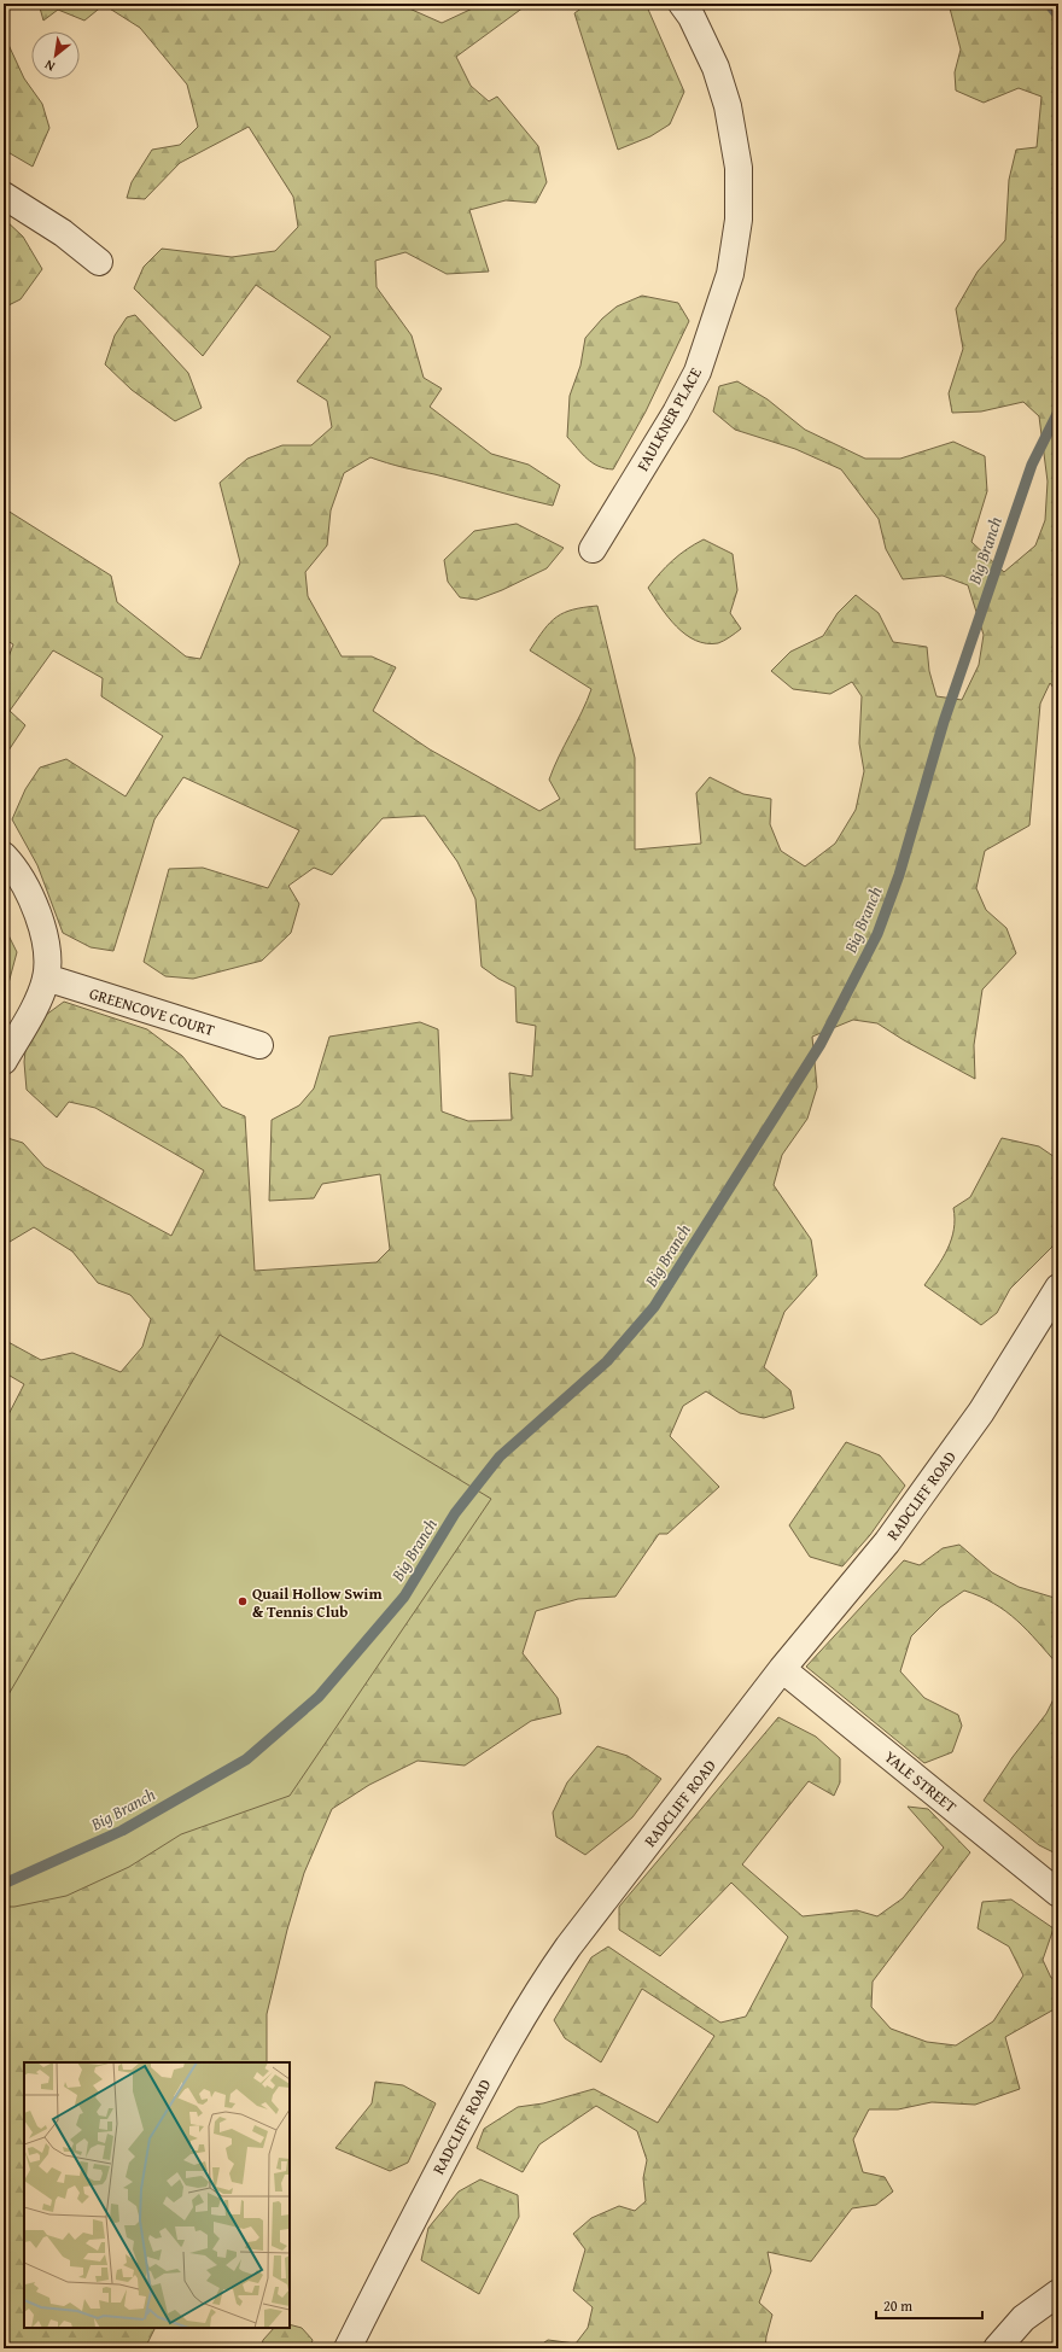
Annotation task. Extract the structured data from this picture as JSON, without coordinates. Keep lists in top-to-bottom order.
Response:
{
  "streets": {
    "street": [
      "FAULKNER PLACE",
      "GREENCOVE COURT",
      "RADCLIFF ROAD",
      "YALE STREET"
    ]
  },
  "crossings": [
    ["RADCLIFF ROAD", "YALE STREET"]
  ],
  "water": ["Big Branch"],
  "places": ["Quail Hollow Swim & Tennis Club"],
  "scale_bar": "20 m",
  "north": "bottom left"
}
